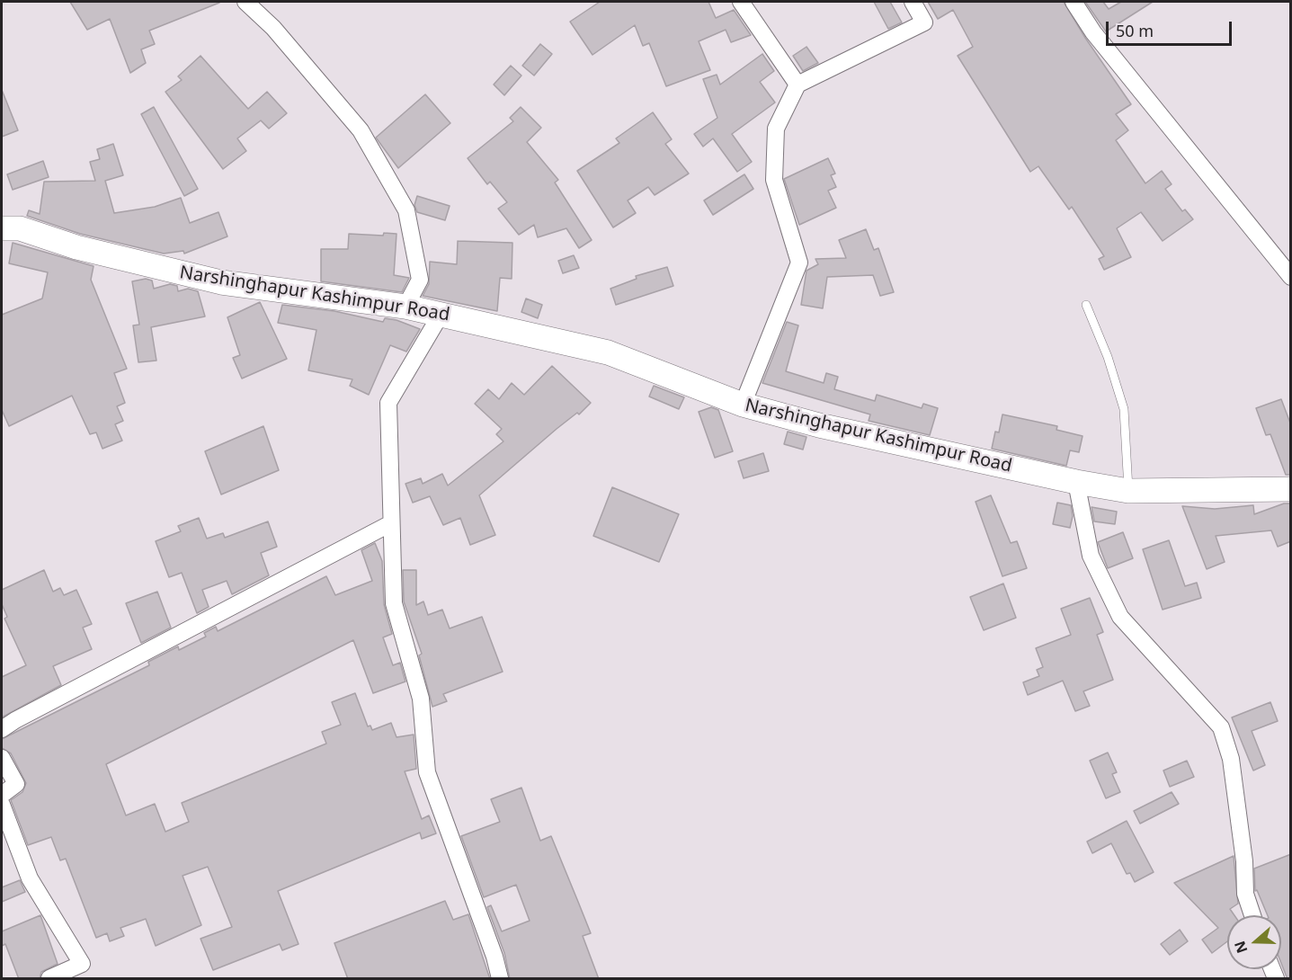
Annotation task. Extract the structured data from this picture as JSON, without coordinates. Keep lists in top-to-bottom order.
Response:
{
  "streets": {
    "street": ["Narshinghapur Kashimpur Road"]
  },
  "scale_bar": "50 m",
  "north": "left"
}
